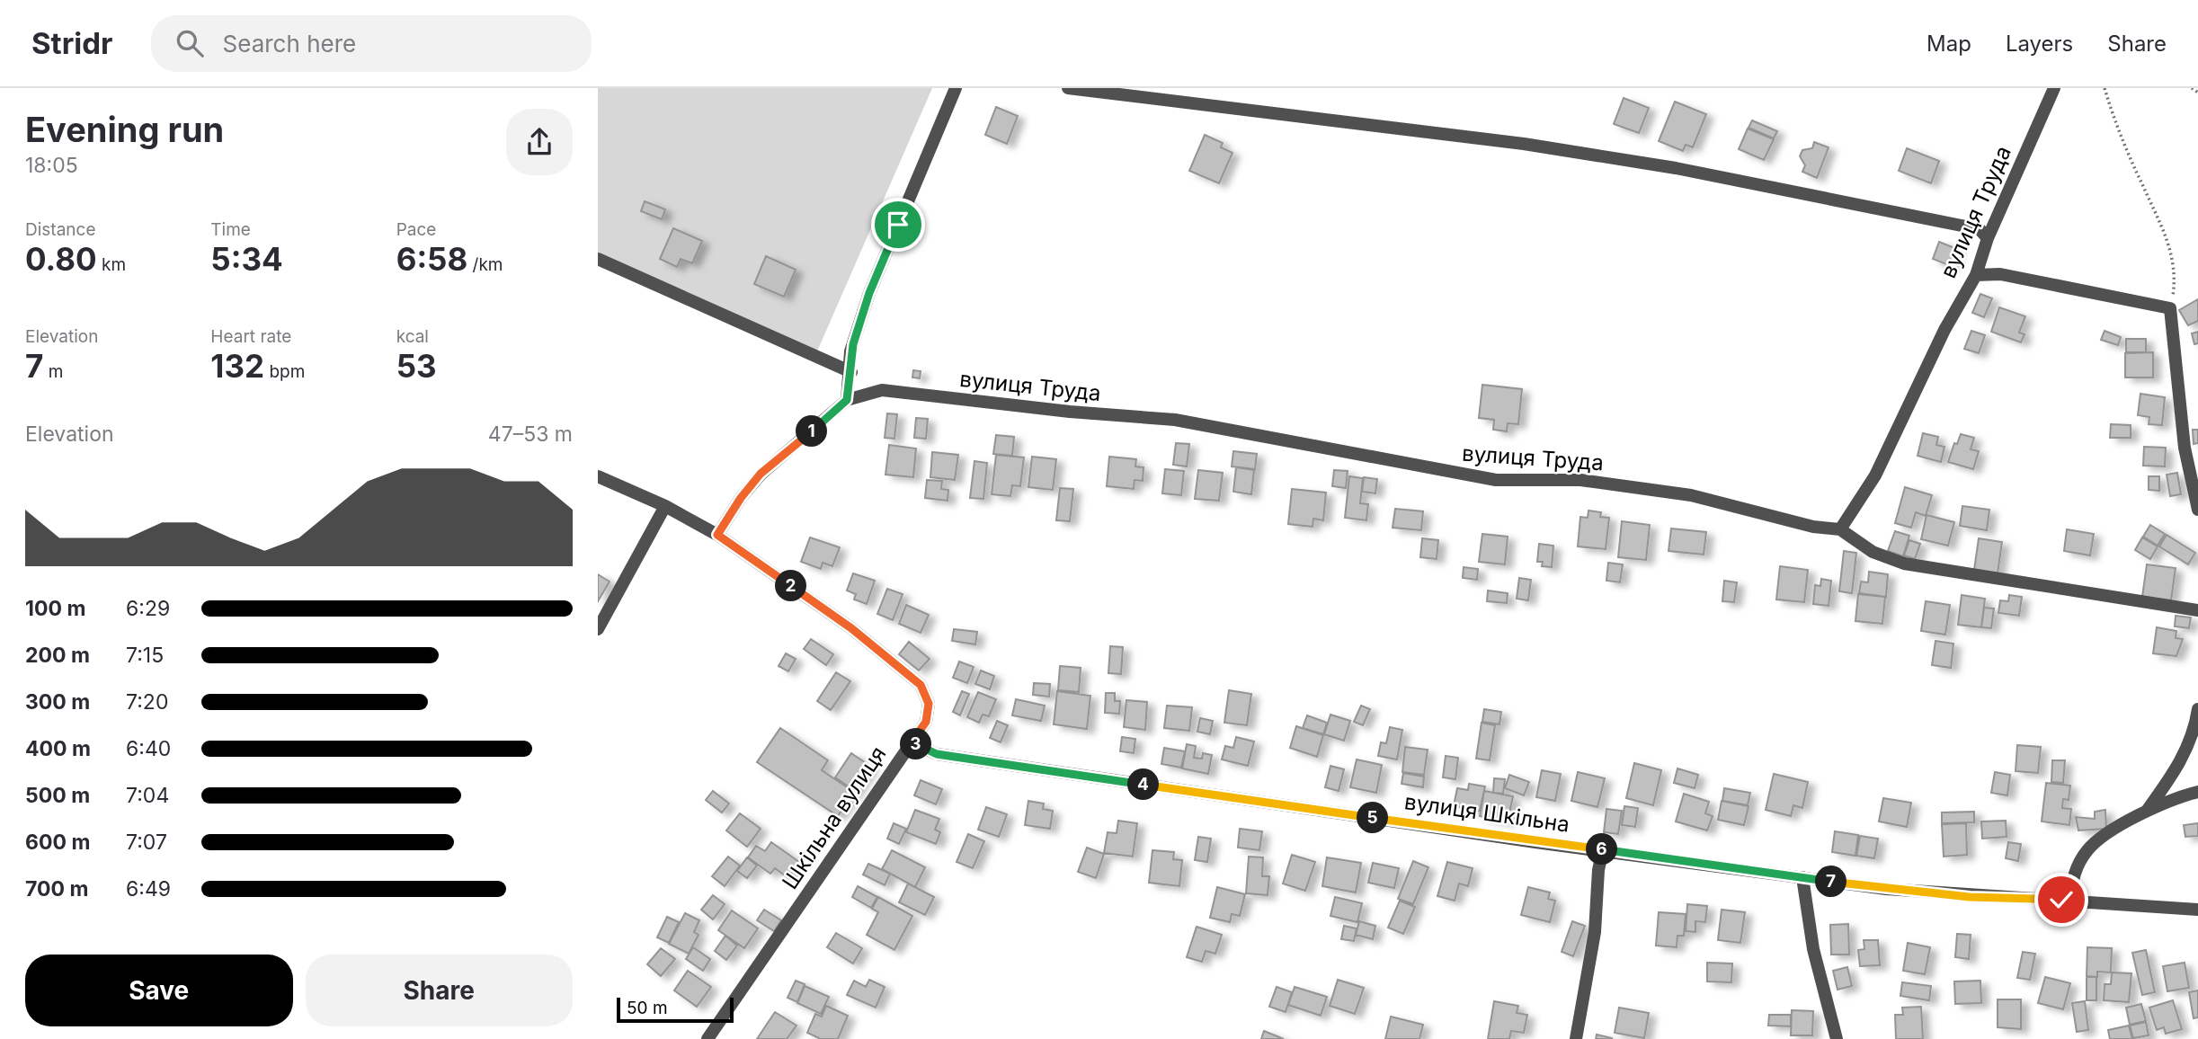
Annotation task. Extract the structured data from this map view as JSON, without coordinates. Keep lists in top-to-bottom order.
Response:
{
  "streets": {
    "street": ["вулиця Труда", "вулиця Шкільна", "Шкільна вулиця"]
  },
  "crossings": [
    ["вулиця Труда", "Шкільна вулиця"],
    ["вулиця Шкільна", "Шкільна вулиця"]
  ],
  "scale_bar": "50 m",
  "page": {
    "header": "Stridr",
    "search": "Search here",
    "nav": ["Map", "Layers", "Share"],
    "heading": ["Evening run", "18:05"],
    "stats": [
      ["Distance", "0.80 km"],
      ["Time", "5:34"],
      ["Pace", "6:58 /km"],
      ["Elevation", "7 m"],
      ["Heart rate", "132 bpm"],
      ["kcal", "53"]
    ],
    "chart": ["Elevation", "47–53 m"],
    "pins": [
      "1",
      "2",
      "3",
      "4",
      "5",
      "6",
      "7"
    ],
    "list": [
      {
        "name": "100 m",
        "note": "6:29"
      },
      {
        "name": "200 m",
        "note": "7:15"
      },
      {
        "name": "300 m",
        "note": "7:20"
      },
      {
        "name": "400 m",
        "note": "6:40"
      },
      {
        "name": "500 m",
        "note": "7:04"
      },
      {
        "name": "600 m",
        "note": "7:07"
      },
      {
        "name": "700 m",
        "note": "6:49"
      }
    ],
    "buttons": ["Save", "Share"],
    "scale": "50 m"
  }
}
